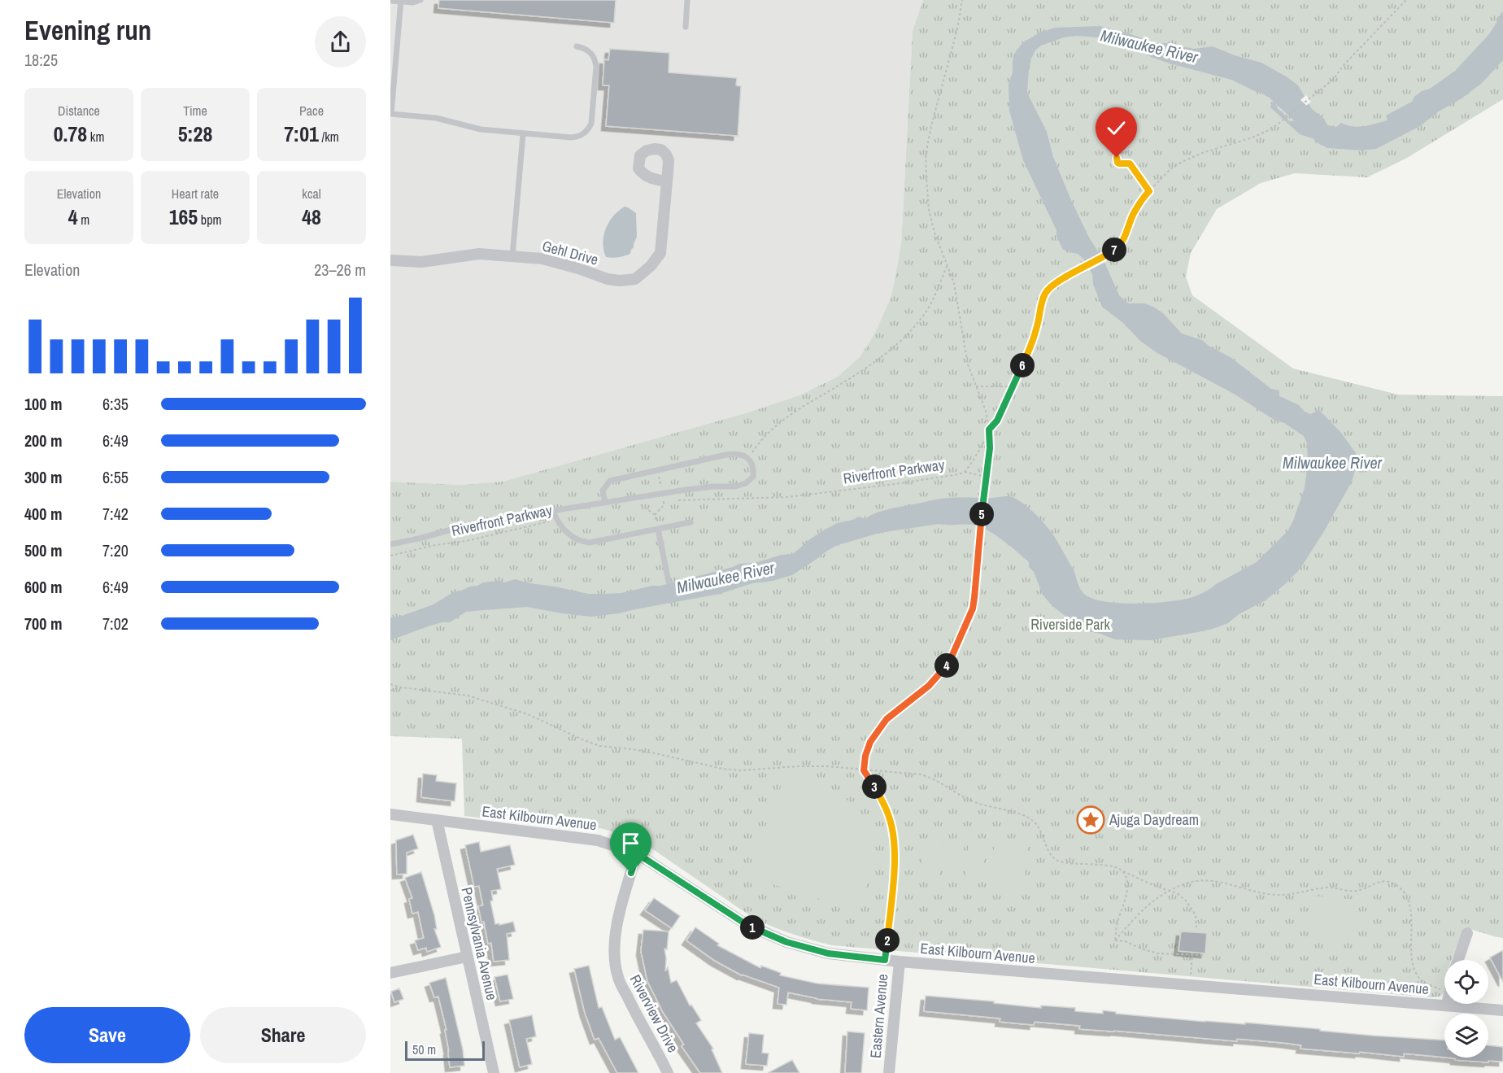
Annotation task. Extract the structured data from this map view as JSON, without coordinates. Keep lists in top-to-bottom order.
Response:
{
  "streets": {
    "street": [
      "Gehl Drive",
      "East Kilbourn Avenue",
      "Pennsylvania Avenue",
      "Riverview Drive",
      "Eastern Avenue"
    ],
    "path": ["Riverfront Parkway"]
  },
  "crossings": [
    ["East Kilbourn Avenue", "Pennsylvania Avenue"],
    ["East Kilbourn Avenue", "Riverview Drive"],
    ["East Kilbourn Avenue", "Eastern Avenue"]
  ],
  "water": ["Milwaukee River"],
  "parks": ["Riverside Park"],
  "places": {
    "place": ["Ajuga Daydream"]
  },
  "scale_bar": "50 m",
  "page": {
    "heading": ["Evening run", "18:25"],
    "stats": [
      ["Distance", "0.78 km"],
      ["Time", "5:28"],
      ["Pace", "7:01 /km"],
      ["Elevation", "4 m"],
      ["Heart rate", "165 bpm"],
      ["kcal", "48"]
    ],
    "pins": [
      "7",
      "6",
      "5",
      "4",
      "3",
      "1",
      "2"
    ],
    "chart": ["Elevation", "23–26 m"],
    "list": [
      {
        "name": "100 m",
        "note": "6:35"
      },
      {
        "name": "200 m",
        "note": "6:49"
      },
      {
        "name": "300 m",
        "note": "6:55"
      },
      {
        "name": "400 m",
        "note": "7:42"
      },
      {
        "name": "500 m",
        "note": "7:20"
      },
      {
        "name": "600 m",
        "note": "6:49"
      },
      {
        "name": "700 m",
        "note": "7:02"
      }
    ],
    "buttons": ["Save", "Share"],
    "scale": "50 m"
  }
}
